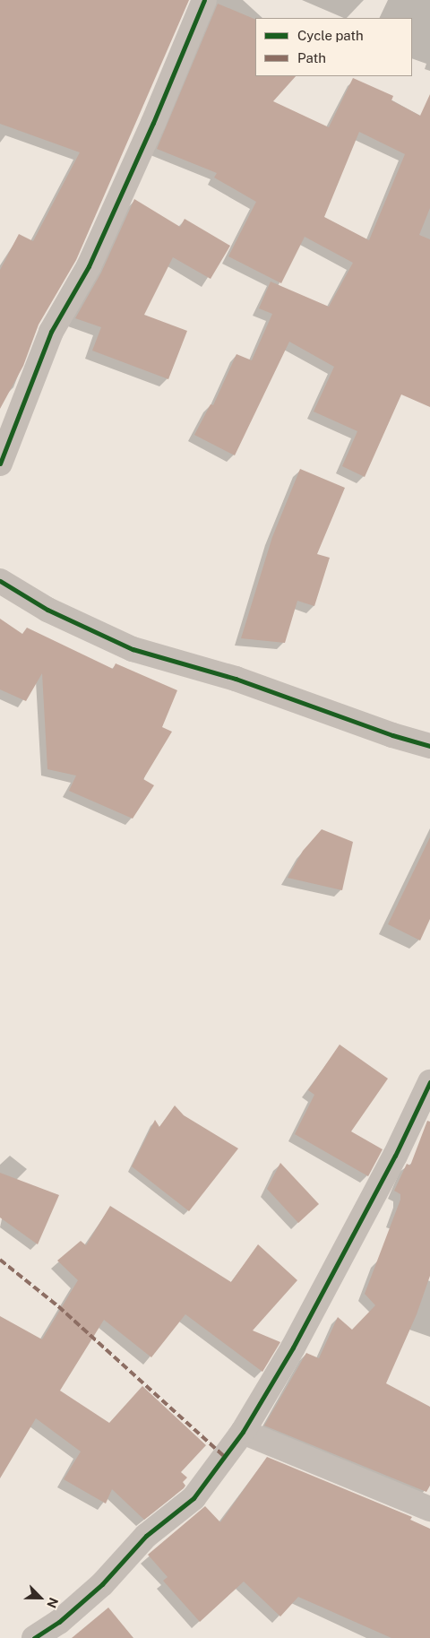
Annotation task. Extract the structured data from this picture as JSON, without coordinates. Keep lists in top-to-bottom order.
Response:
{
  "legend": ["Cycle path", "Path"],
  "north": "bottom right"
}
